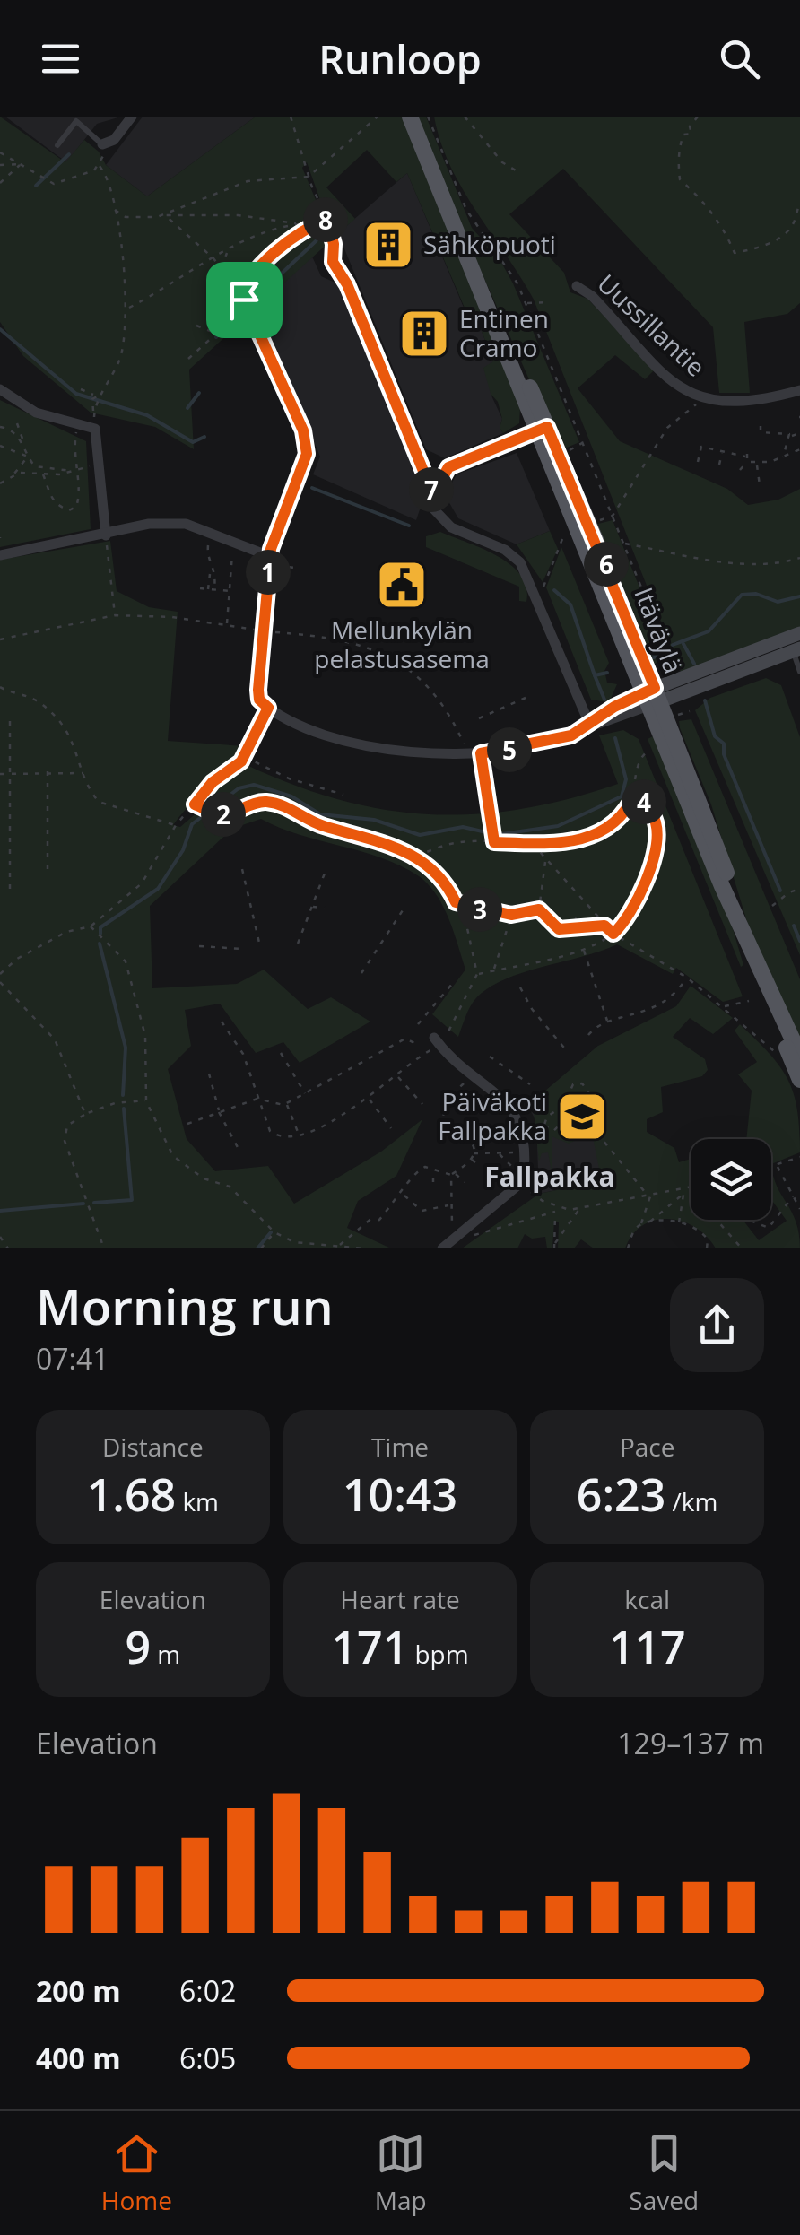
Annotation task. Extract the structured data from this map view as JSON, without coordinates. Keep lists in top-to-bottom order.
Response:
{
  "streets": {
    "main road": ["Itäväylä"],
    "street": ["Uussillantie"]
  },
  "districts": ["Fallpakka"],
  "places": {
    "building": ["Sähköpuoti", "Entinen Cramo"],
    "public building": ["Mellunkylän pelastusasema"],
    "school or university": ["Päiväkoti Fallpakka"]
  },
  "page": {
    "header": "Runloop",
    "pins": [
      "8",
      "7",
      "6",
      "1",
      "5",
      "4",
      "2",
      "3"
    ],
    "heading": ["Morning run", "07:41"],
    "stats": [
      ["Distance", "1.68 km"],
      ["Time", "10:43"],
      ["Pace", "6:23 /km"],
      ["Elevation", "9 m"],
      ["Heart rate", "171 bpm"],
      ["kcal", "117"]
    ],
    "chart": ["Elevation", "129–137 m"],
    "list": [
      {
        "name": "200 m",
        "note": "6:02"
      },
      {
        "name": "400 m",
        "note": "6:05"
      }
    ],
    "tabs": ["Home", "Map", "Saved"]
  }
}
